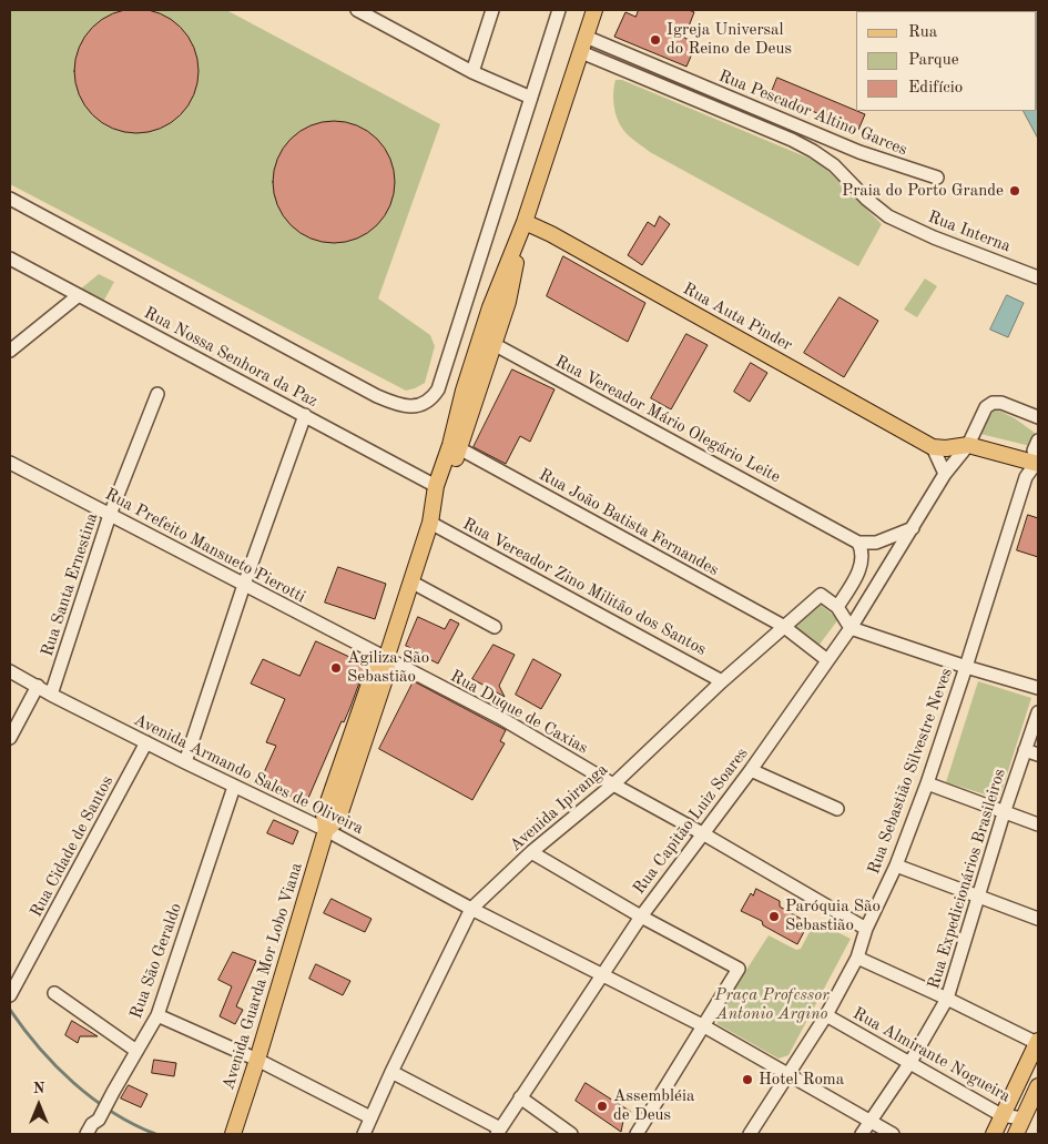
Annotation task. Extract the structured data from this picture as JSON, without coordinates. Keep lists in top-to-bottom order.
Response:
{
  "streets": {
    "main road": ["Rua Auta Pinder", "Avenida Guarda Mor Lobo Viana"],
    "street": [
      "Rua Pescador Altino Garces",
      "Rua Interna",
      "Rua Nossa Senhora da Paz",
      "Rua Vereador Mário Olegário Leite",
      "Rua João Batista Fernandes",
      "Rua Prefeito Mansueto Pierotti",
      "Rua Santa Ernestina",
      "Rua Vereador Zino Militão dos Santos",
      "Rua Duque de Caxias",
      "Rua Sebastião Silvestre Neves",
      "Avenida Armando Sales de Oliveira",
      "Avenida Ipiranga",
      "Rua Capitão Luiz Soares",
      "Rua Cidade de Santos",
      "Rua Expedicionários Brasileiros",
      "Rua São Geraldo",
      "Rua Almirante Nogueira"
    ]
  },
  "crossings": [
    ["Rua Pescador Altino Garces", "Avenida Guarda Mor Lobo Viana"],
    ["Rua Interna", "Avenida Guarda Mor Lobo Viana"],
    ["Rua Auta Pinder", "Avenida Guarda Mor Lobo Viana"],
    ["Rua Nossa Senhora da Paz", "Avenida Guarda Mor Lobo Viana"],
    ["Rua Vereador Mário Olegário Leite", "Avenida Guarda Mor Lobo Viana"],
    ["Rua João Batista Fernandes", "Avenida Ipiranga"],
    ["Rua João Batista Fernandes", "Rua Capitão Luiz Soares"],
    ["Rua João Batista Fernandes", "Avenida Guarda Mor Lobo Viana"],
    ["Rua Prefeito Mansueto Pierotti", "Rua Santa Ernestina"],
    ["Rua Prefeito Mansueto Pierotti", "Rua Duque de Caxias"],
    ["Rua Prefeito Mansueto Pierotti", "Avenida Guarda Mor Lobo Viana"],
    ["Rua Santa Ernestina", "Avenida Armando Sales de Oliveira"],
    ["Rua Vereador Zino Militão dos Santos", "Avenida Ipiranga"],
    ["Rua Vereador Zino Militão dos Santos", "Avenida Guarda Mor Lobo Viana"],
    ["Rua Duque de Caxias", "Rua Sebastião Silvestre Neves"],
    ["Rua Duque de Caxias", "Avenida Ipiranga"],
    ["Rua Duque de Caxias", "Rua Capitão Luiz Soares"],
    ["Rua Duque de Caxias", "Avenida Guarda Mor Lobo Viana"],
    ["Rua Sebastião Silvestre Neves", "Avenida Armando Sales de Oliveira"],
    ["Rua Sebastião Silvestre Neves", "Rua Almirante Nogueira"],
    ["Avenida Armando Sales de Oliveira", "Avenida Ipiranga"],
    ["Avenida Armando Sales de Oliveira", "Rua Capitão Luiz Soares"],
    ["Avenida Armando Sales de Oliveira", "Rua Cidade de Santos"],
    ["Avenida Armando Sales de Oliveira", "Rua Expedicionários Brasileiros"],
    ["Avenida Armando Sales de Oliveira", "Rua São Geraldo"],
    ["Avenida Armando Sales de Oliveira", "Avenida Guarda Mor Lobo Viana"],
    ["Rua Expedicionários Brasileiros", "Rua Almirante Nogueira"]
  ],
  "parks": ["Praça Professor Antonio Argino"],
  "places": [
    "Igreja Universal do Reino de Deus",
    "Praia do Porto Grande",
    "Agiliza São Sebastião",
    "Paróquia São Sebastião",
    "Hotel Roma",
    "Assembléia de Deus"
  ],
  "legend": ["Rua", "Parque", "Edifício"],
  "north": "top"
}
